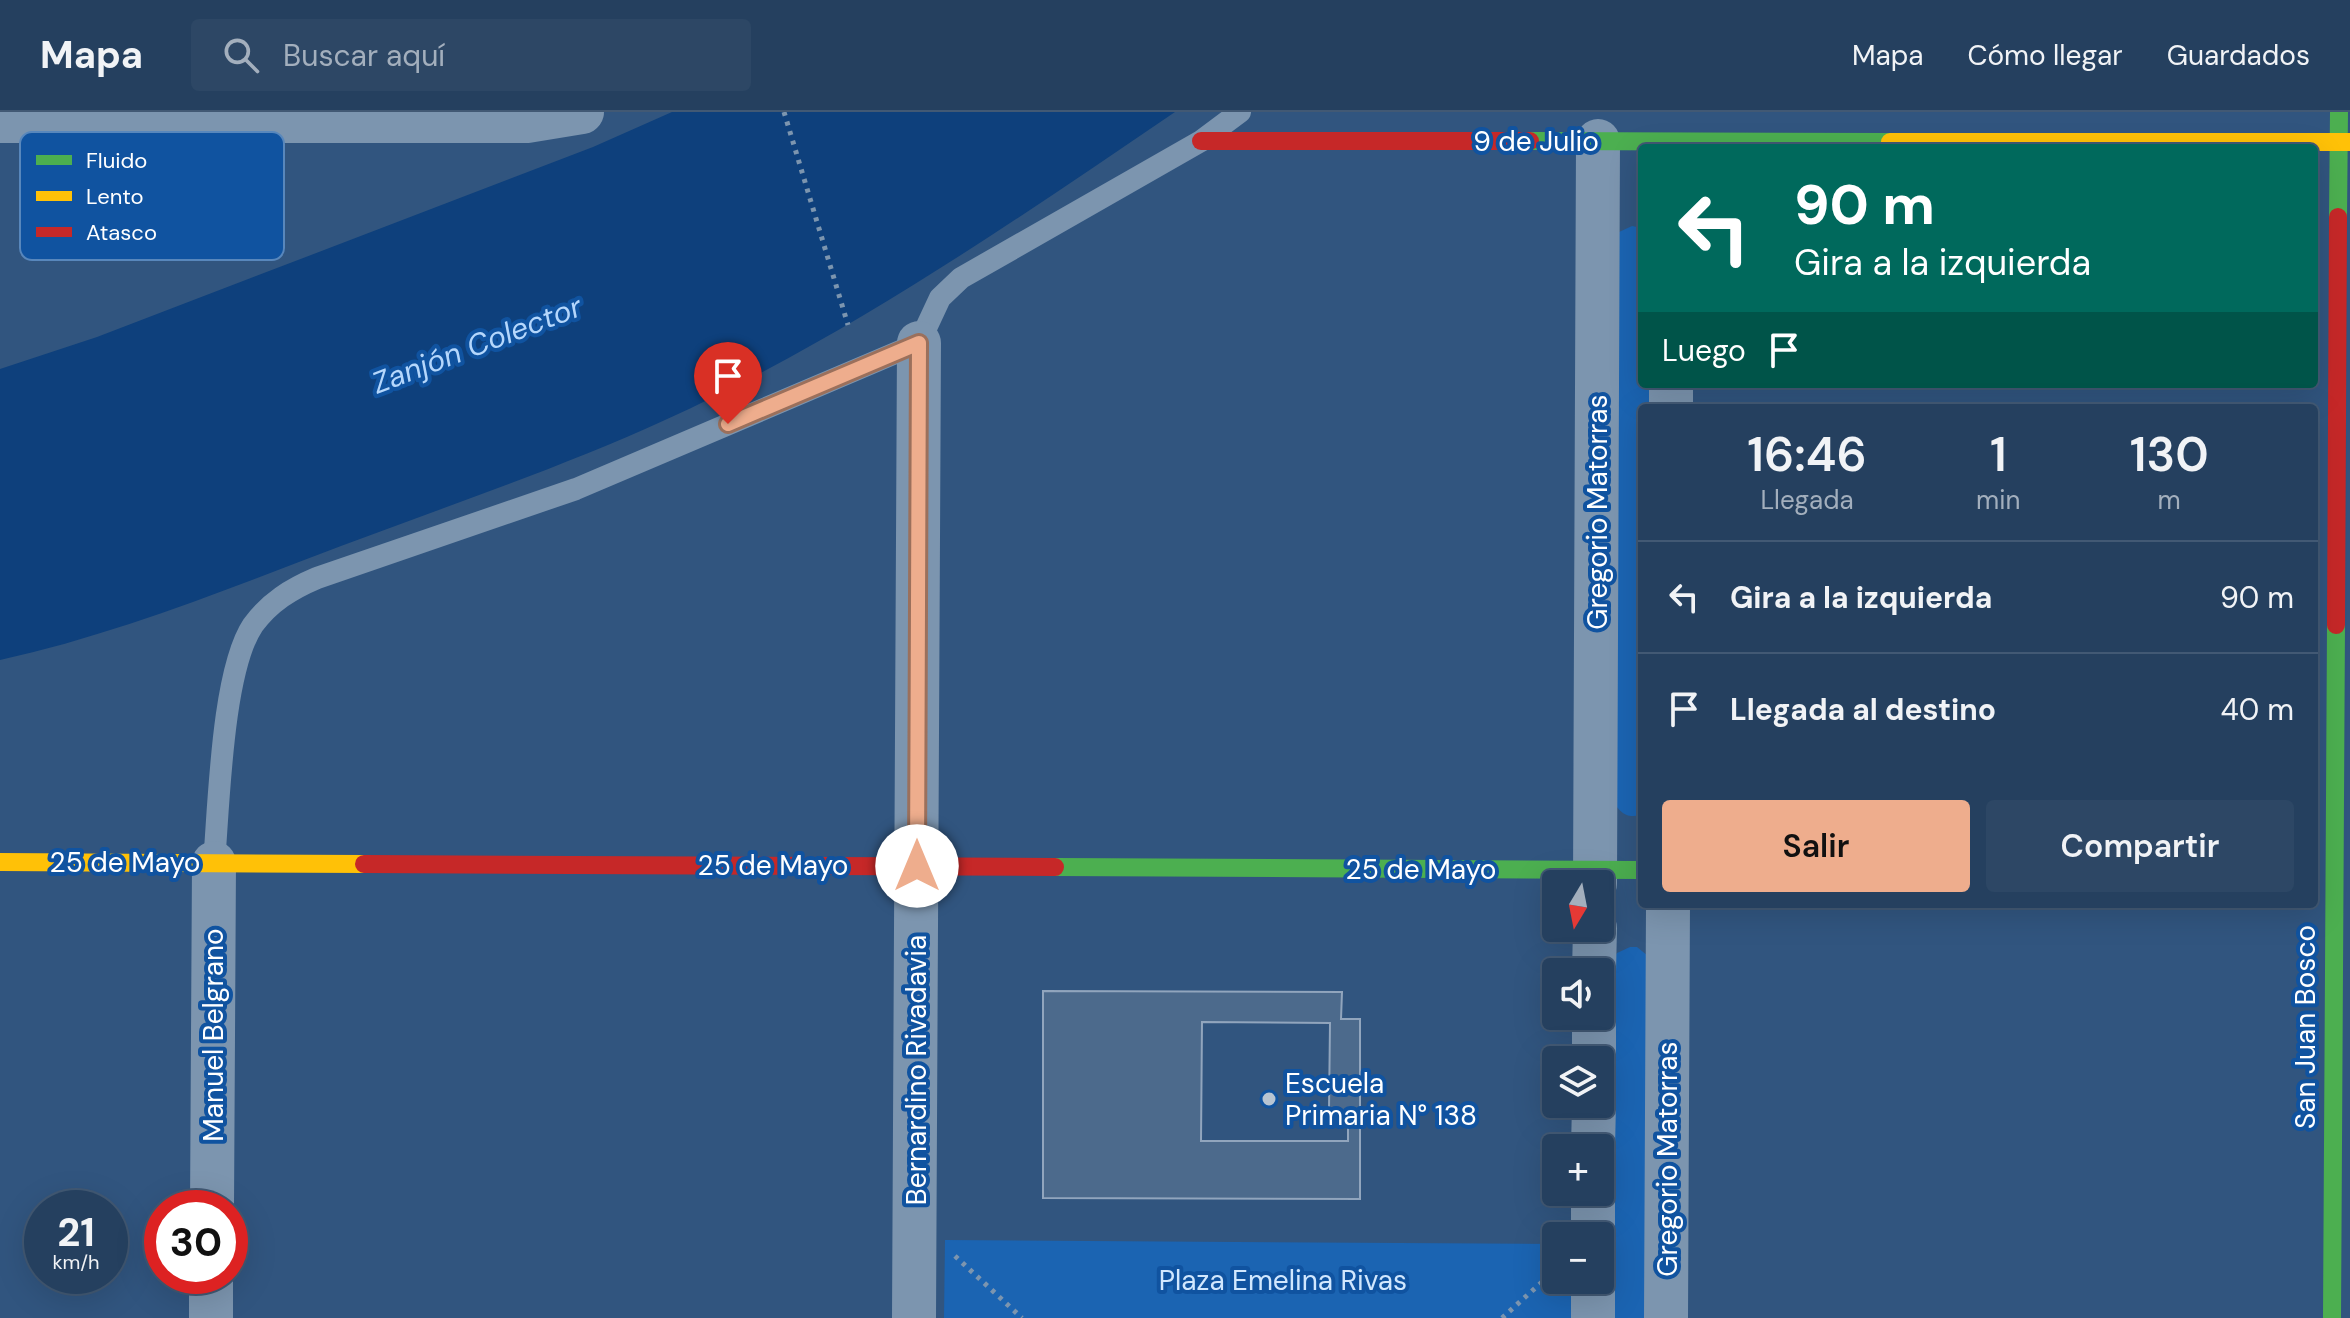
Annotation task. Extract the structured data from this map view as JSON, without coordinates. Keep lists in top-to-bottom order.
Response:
{
  "streets": {
    "street": [
      "9 de Julio",
      "Gregorio Matorras",
      "25 de Mayo",
      "San Juan Bosco",
      "Manuel Belgrano",
      "Bernardino Rivadavia"
    ]
  },
  "crossings": [
    ["9 de Julio", "Gregorio Matorras"],
    ["9 de Julio", "San Juan Bosco"],
    ["25 de Mayo", "Manuel Belgrano"],
    ["25 de Mayo", "Bernardino Rivadavia"]
  ],
  "water": ["Zanjón Colector"],
  "parks": ["Plaza Emelina Rivas"],
  "places": ["Escuela Primaria N° 138"],
  "legend": ["Fluido", "Lento", "Atasco"],
  "north": "bottom",
  "page": {
    "header": "Mapa",
    "search": "Buscar aquí",
    "nav": ["Mapa", "Cómo llegar", "Guardados"],
    "turn": ["90 m", "Gira a la izquierda"],
    "then": "Luego",
    "eta": [
      "16:46",
      "Llegada",
      "1",
      "min",
      "130",
      "m"
    ],
    "list": [
      {
        "name": "Gira a la izquierda",
        "value": "90 m"
      },
      {
        "name": "Llegada al destino",
        "value": "40 m"
      }
    ],
    "buttons": ["Salir", "Compartir"],
    "map_buttons": ["+", "−"],
    "speed": "21 km/h",
    "limit": "30"
  }
}
